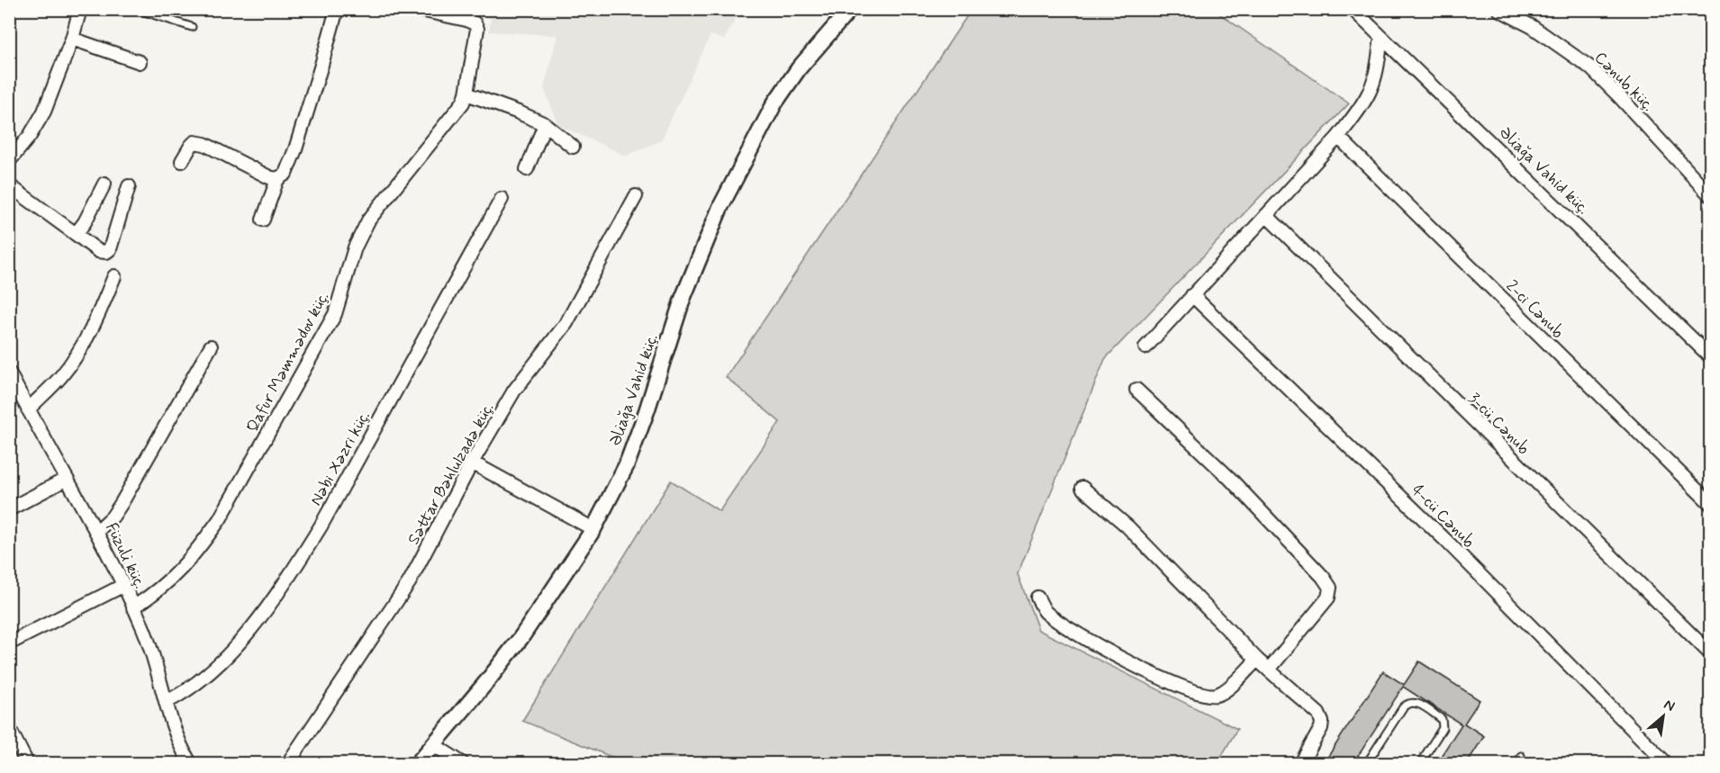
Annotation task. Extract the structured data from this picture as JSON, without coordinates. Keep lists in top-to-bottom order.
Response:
{
  "streets": {
    "street": [
      "Cənub küç.",
      "Əliağa Vahid küç.",
      "2-ci Cənub",
      "Qafur Məmmədov küç.",
      "3-cü Cənub",
      "Nəbi Xəzri küç.",
      "Səttar Bəhlulzadə küç.",
      "4-cü Cənub",
      "Füzuli küç."
    ]
  },
  "crossings": [
    ["Qafur Məmmədov küç.", "Füzuli küç."],
    ["Nəbi Xəzri küç.", "Füzuli küç."]
  ],
  "north": "top right"
}
